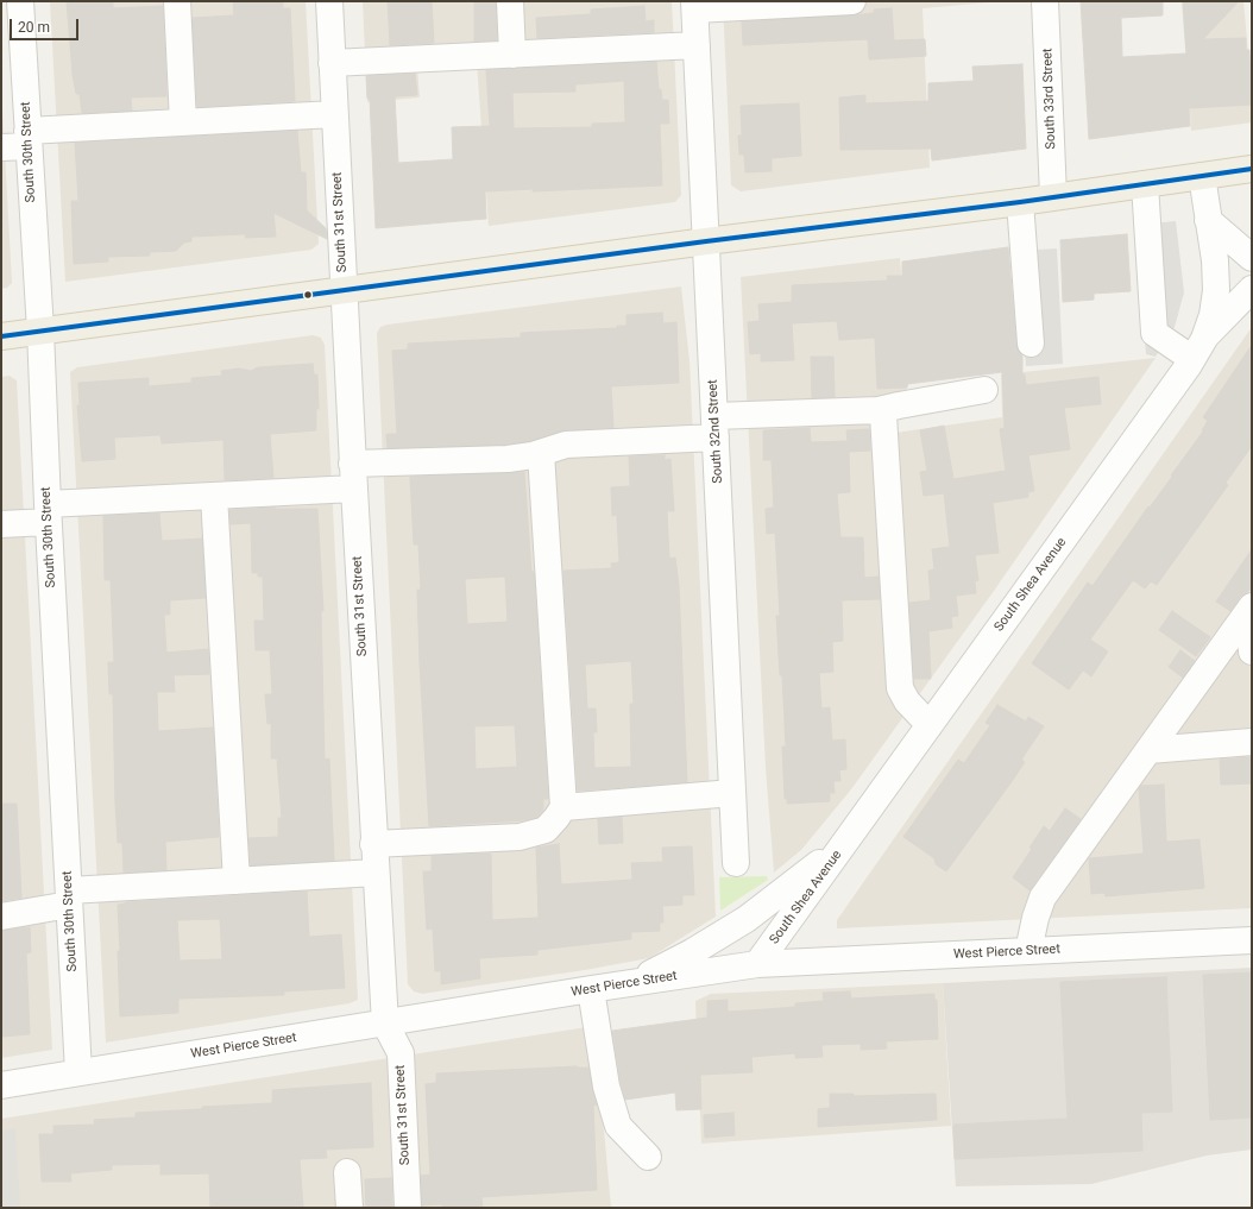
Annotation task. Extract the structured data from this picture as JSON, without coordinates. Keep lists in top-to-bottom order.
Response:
{
  "streets": {
    "street": [
      "South 33rd Street",
      "South 30th Street",
      "South 31st Street",
      "South 32nd Street",
      "South Shea Avenue",
      "West Pierce Street"
    ]
  },
  "crossings": [
    ["South 30th Street", "West Pierce Street"],
    ["South 31st Street", "West Pierce Street"],
    ["South Shea Avenue", "West Pierce Street"]
  ],
  "scale_bar": "20 m"
}
